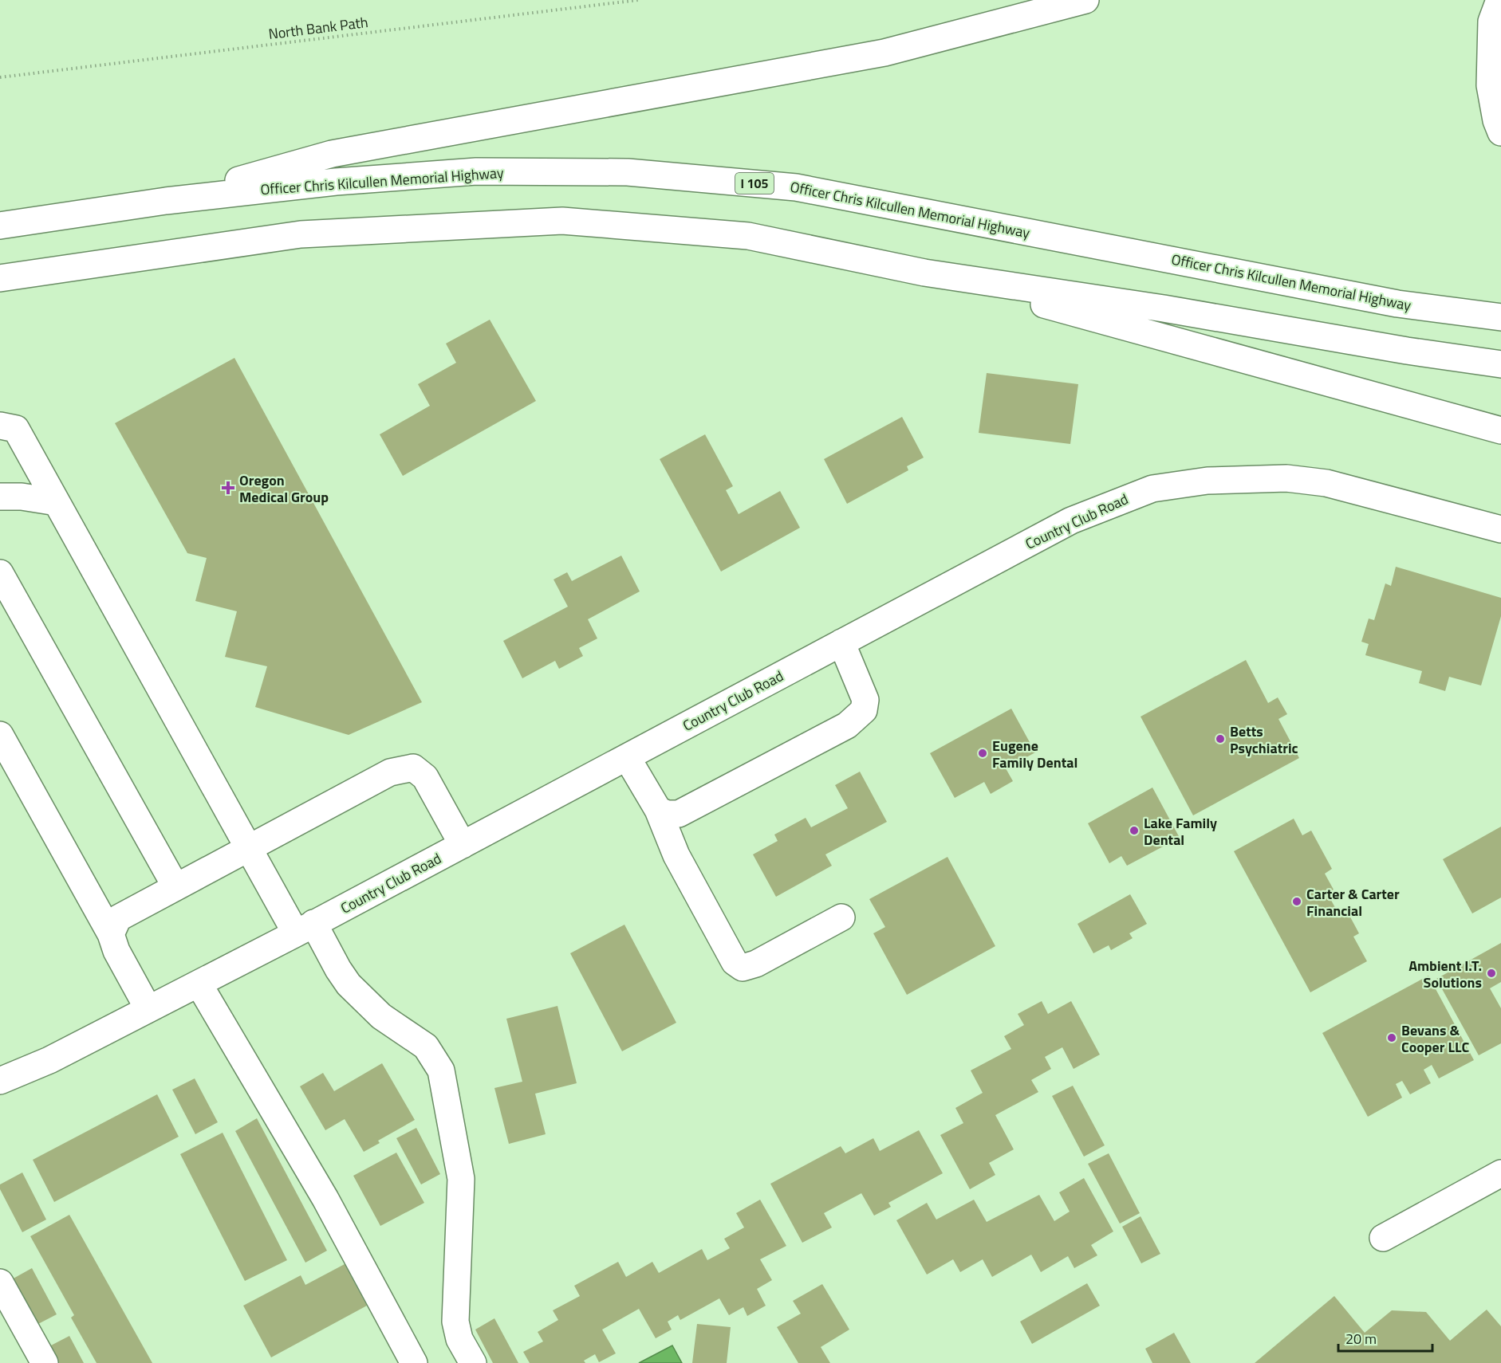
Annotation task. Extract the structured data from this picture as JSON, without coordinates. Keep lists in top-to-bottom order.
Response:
{
  "streets": {
    "main road": ["Officer Chris Kilcullen Memorial Highway", "I 105", "Country Club Road"],
    "path": ["North Bank Path"]
  },
  "places": {
    "health": ["Oregon Medical Group"],
    "other": [
      "Betts Psychiatric",
      "Eugene Family Dental",
      "Lake Family Dental",
      "Carter & Carter Financial",
      "Ambient I.T. Solutions",
      "Bevans & Cooper LLC"
    ]
  },
  "scale_bar": "20 m"
}
